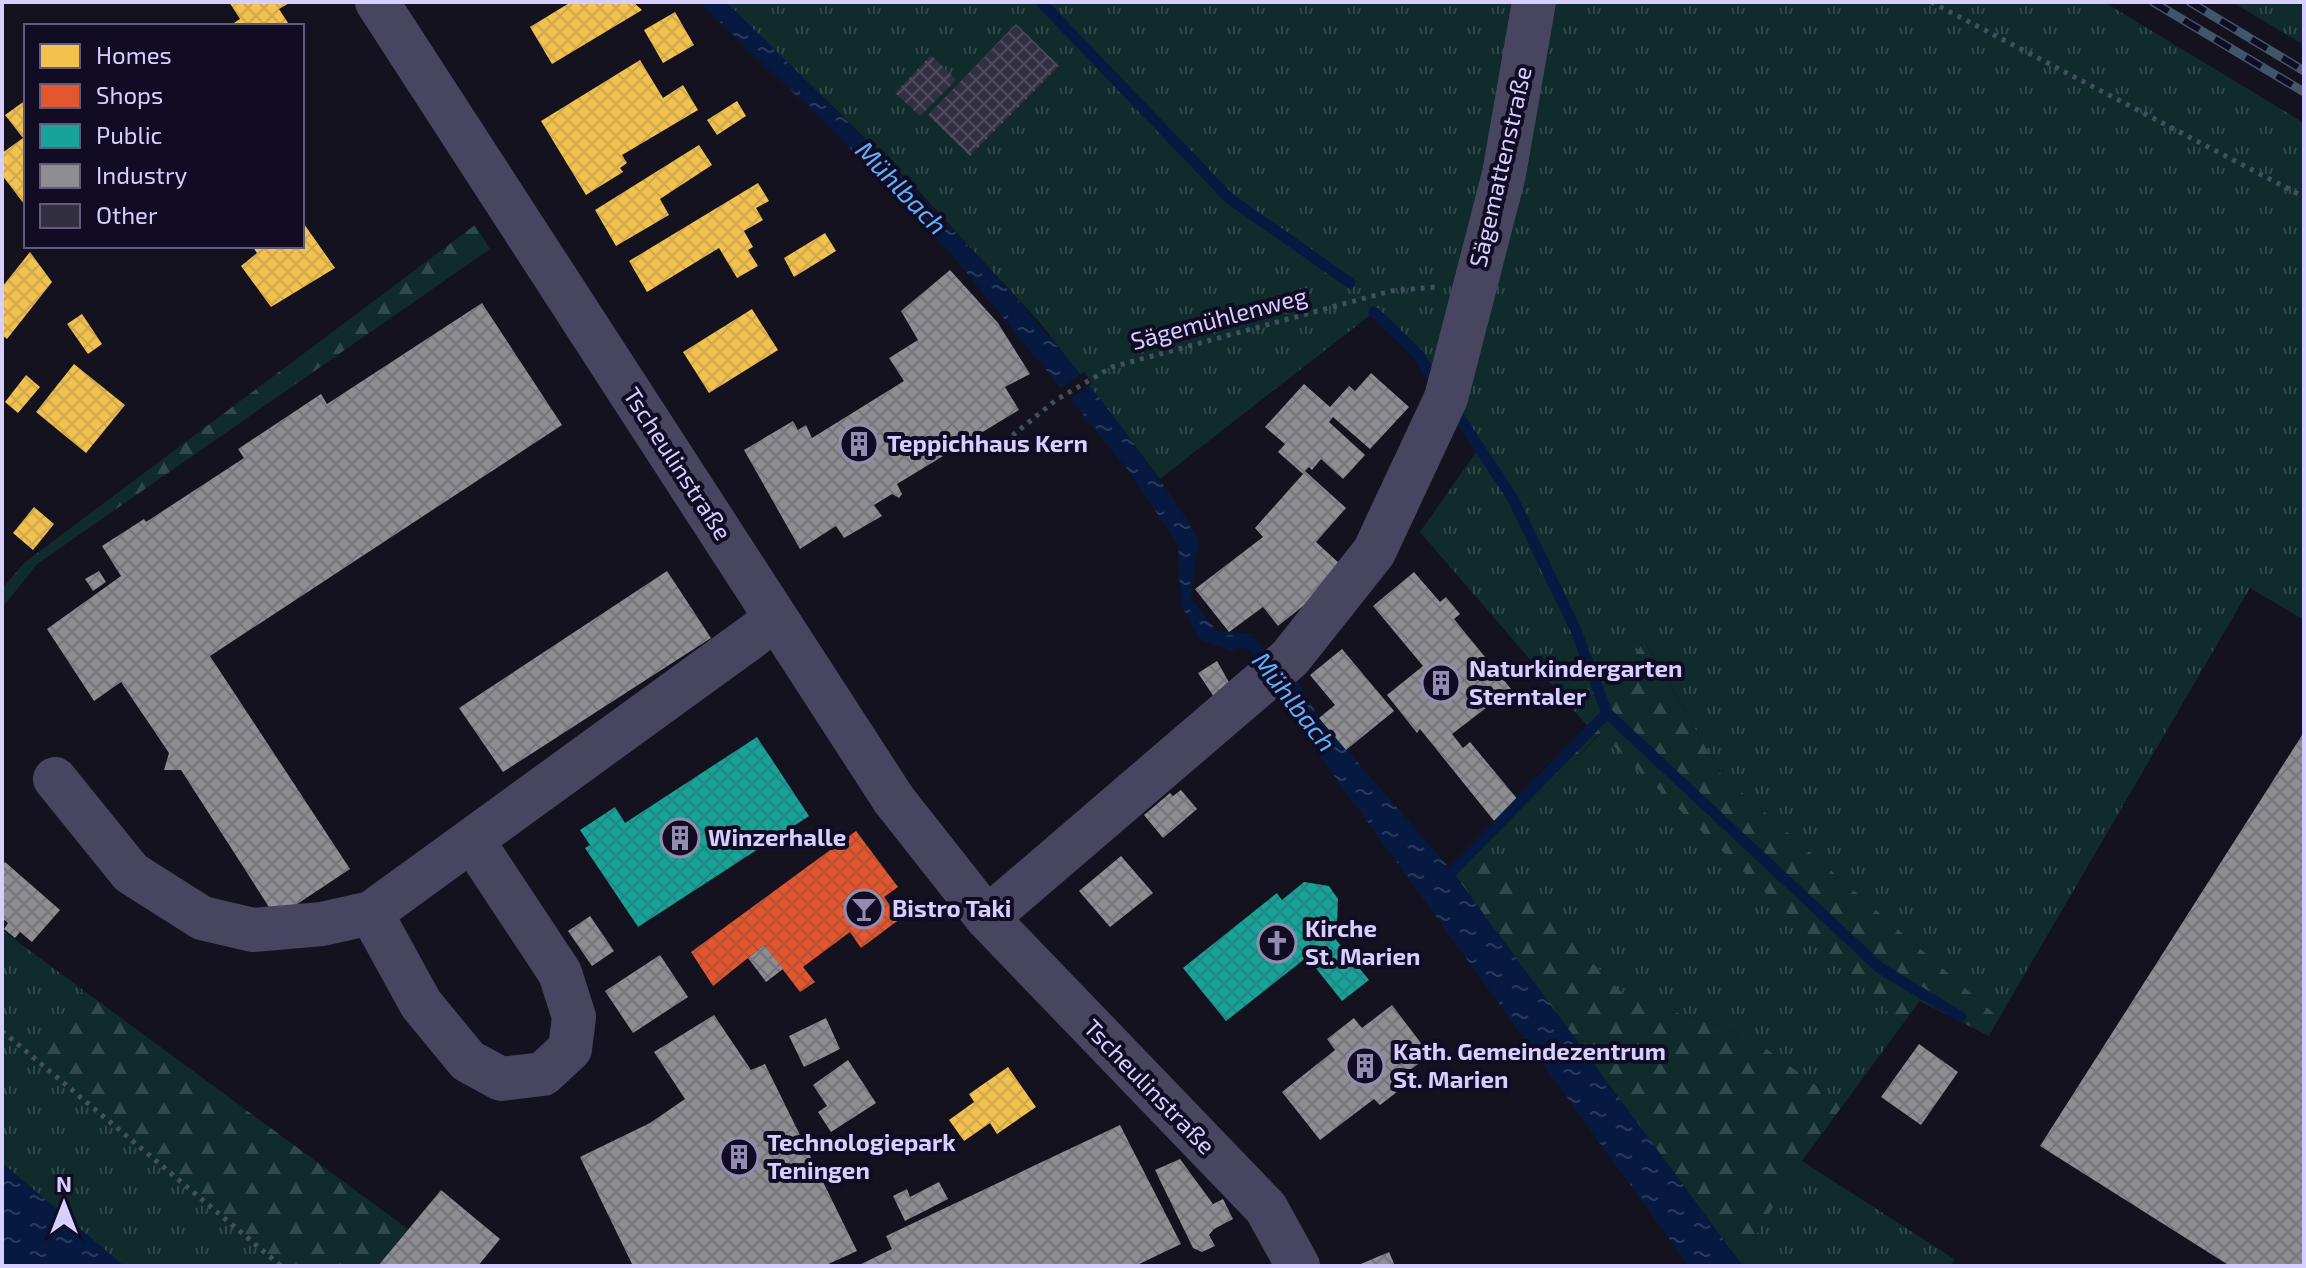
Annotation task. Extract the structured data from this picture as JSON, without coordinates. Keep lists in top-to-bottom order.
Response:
{
  "streets": {
    "street": ["Sägemattenstraße", "Tscheulinstraße"],
    "path": ["Sägemühlenweg"]
  },
  "crossings": [
    ["Sägemattenstraße", "Sägemühlenweg"],
    ["Sägemattenstraße", "Tscheulinstraße"]
  ],
  "water": ["Mühlbach"],
  "places": {
    "building": [
      "Teppichhaus Kern",
      "Naturkindergarten Sterntaler",
      "Winzerhalle",
      "Kath. Gemeindezentrum St. Marien",
      "Technologiepark Teningen"
    ],
    "bar": ["Bistro Taki"],
    "church": ["Kirche St. Marien"]
  },
  "legend": [
    "Homes",
    "Shops",
    "Public",
    "Industry",
    "Other"
  ],
  "north": "top"
}
